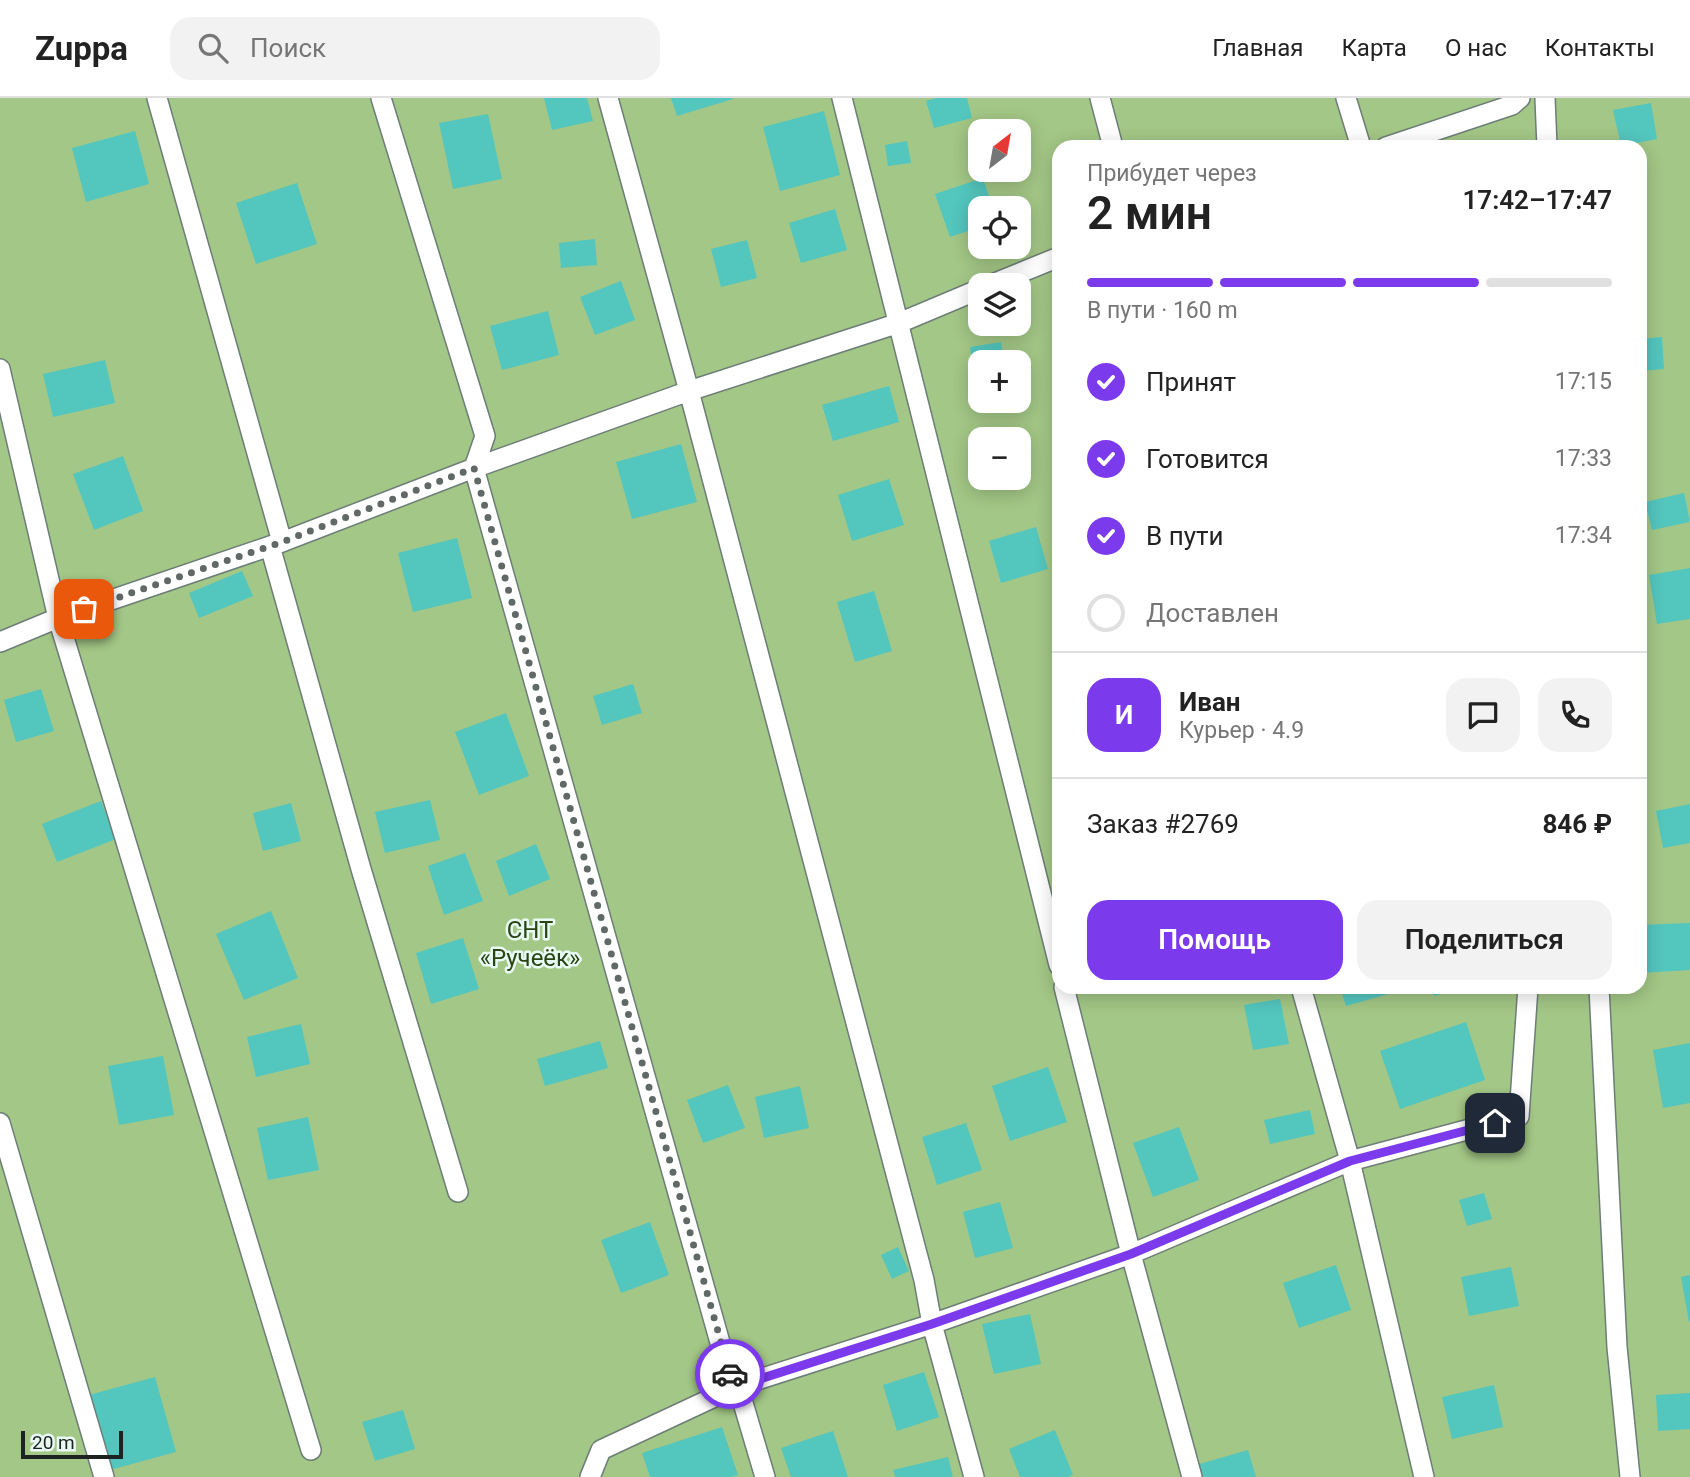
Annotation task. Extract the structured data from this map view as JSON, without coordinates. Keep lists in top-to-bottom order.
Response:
{
  "parks": ["СНТ «Ручеёк»"],
  "scale_bar": "20 m",
  "north": "top right",
  "page": {
    "header": "Zuppa",
    "search": "Поиск",
    "nav": [
      "Главная",
      "Карта",
      "О нас",
      "Контакты"
    ],
    "map_buttons": ["+", "−"],
    "heading": ["2 мин", "Прибудет через", "17:42–17:47"],
    "panel": [
      "Иван",
      "Курьер · 4.9",
      "Заказ #2769",
      "846 ₽"
    ],
    "bar": "В пути · 160 m",
    "list": [
      ["Принят", "17:15"],
      ["Готовится", "17:33"],
      ["В пути", "17:34"],
      "Доставлен"
    ],
    "round": "И",
    "buttons": ["Помощь", "Поделиться"],
    "scale": "20 m"
  }
}
